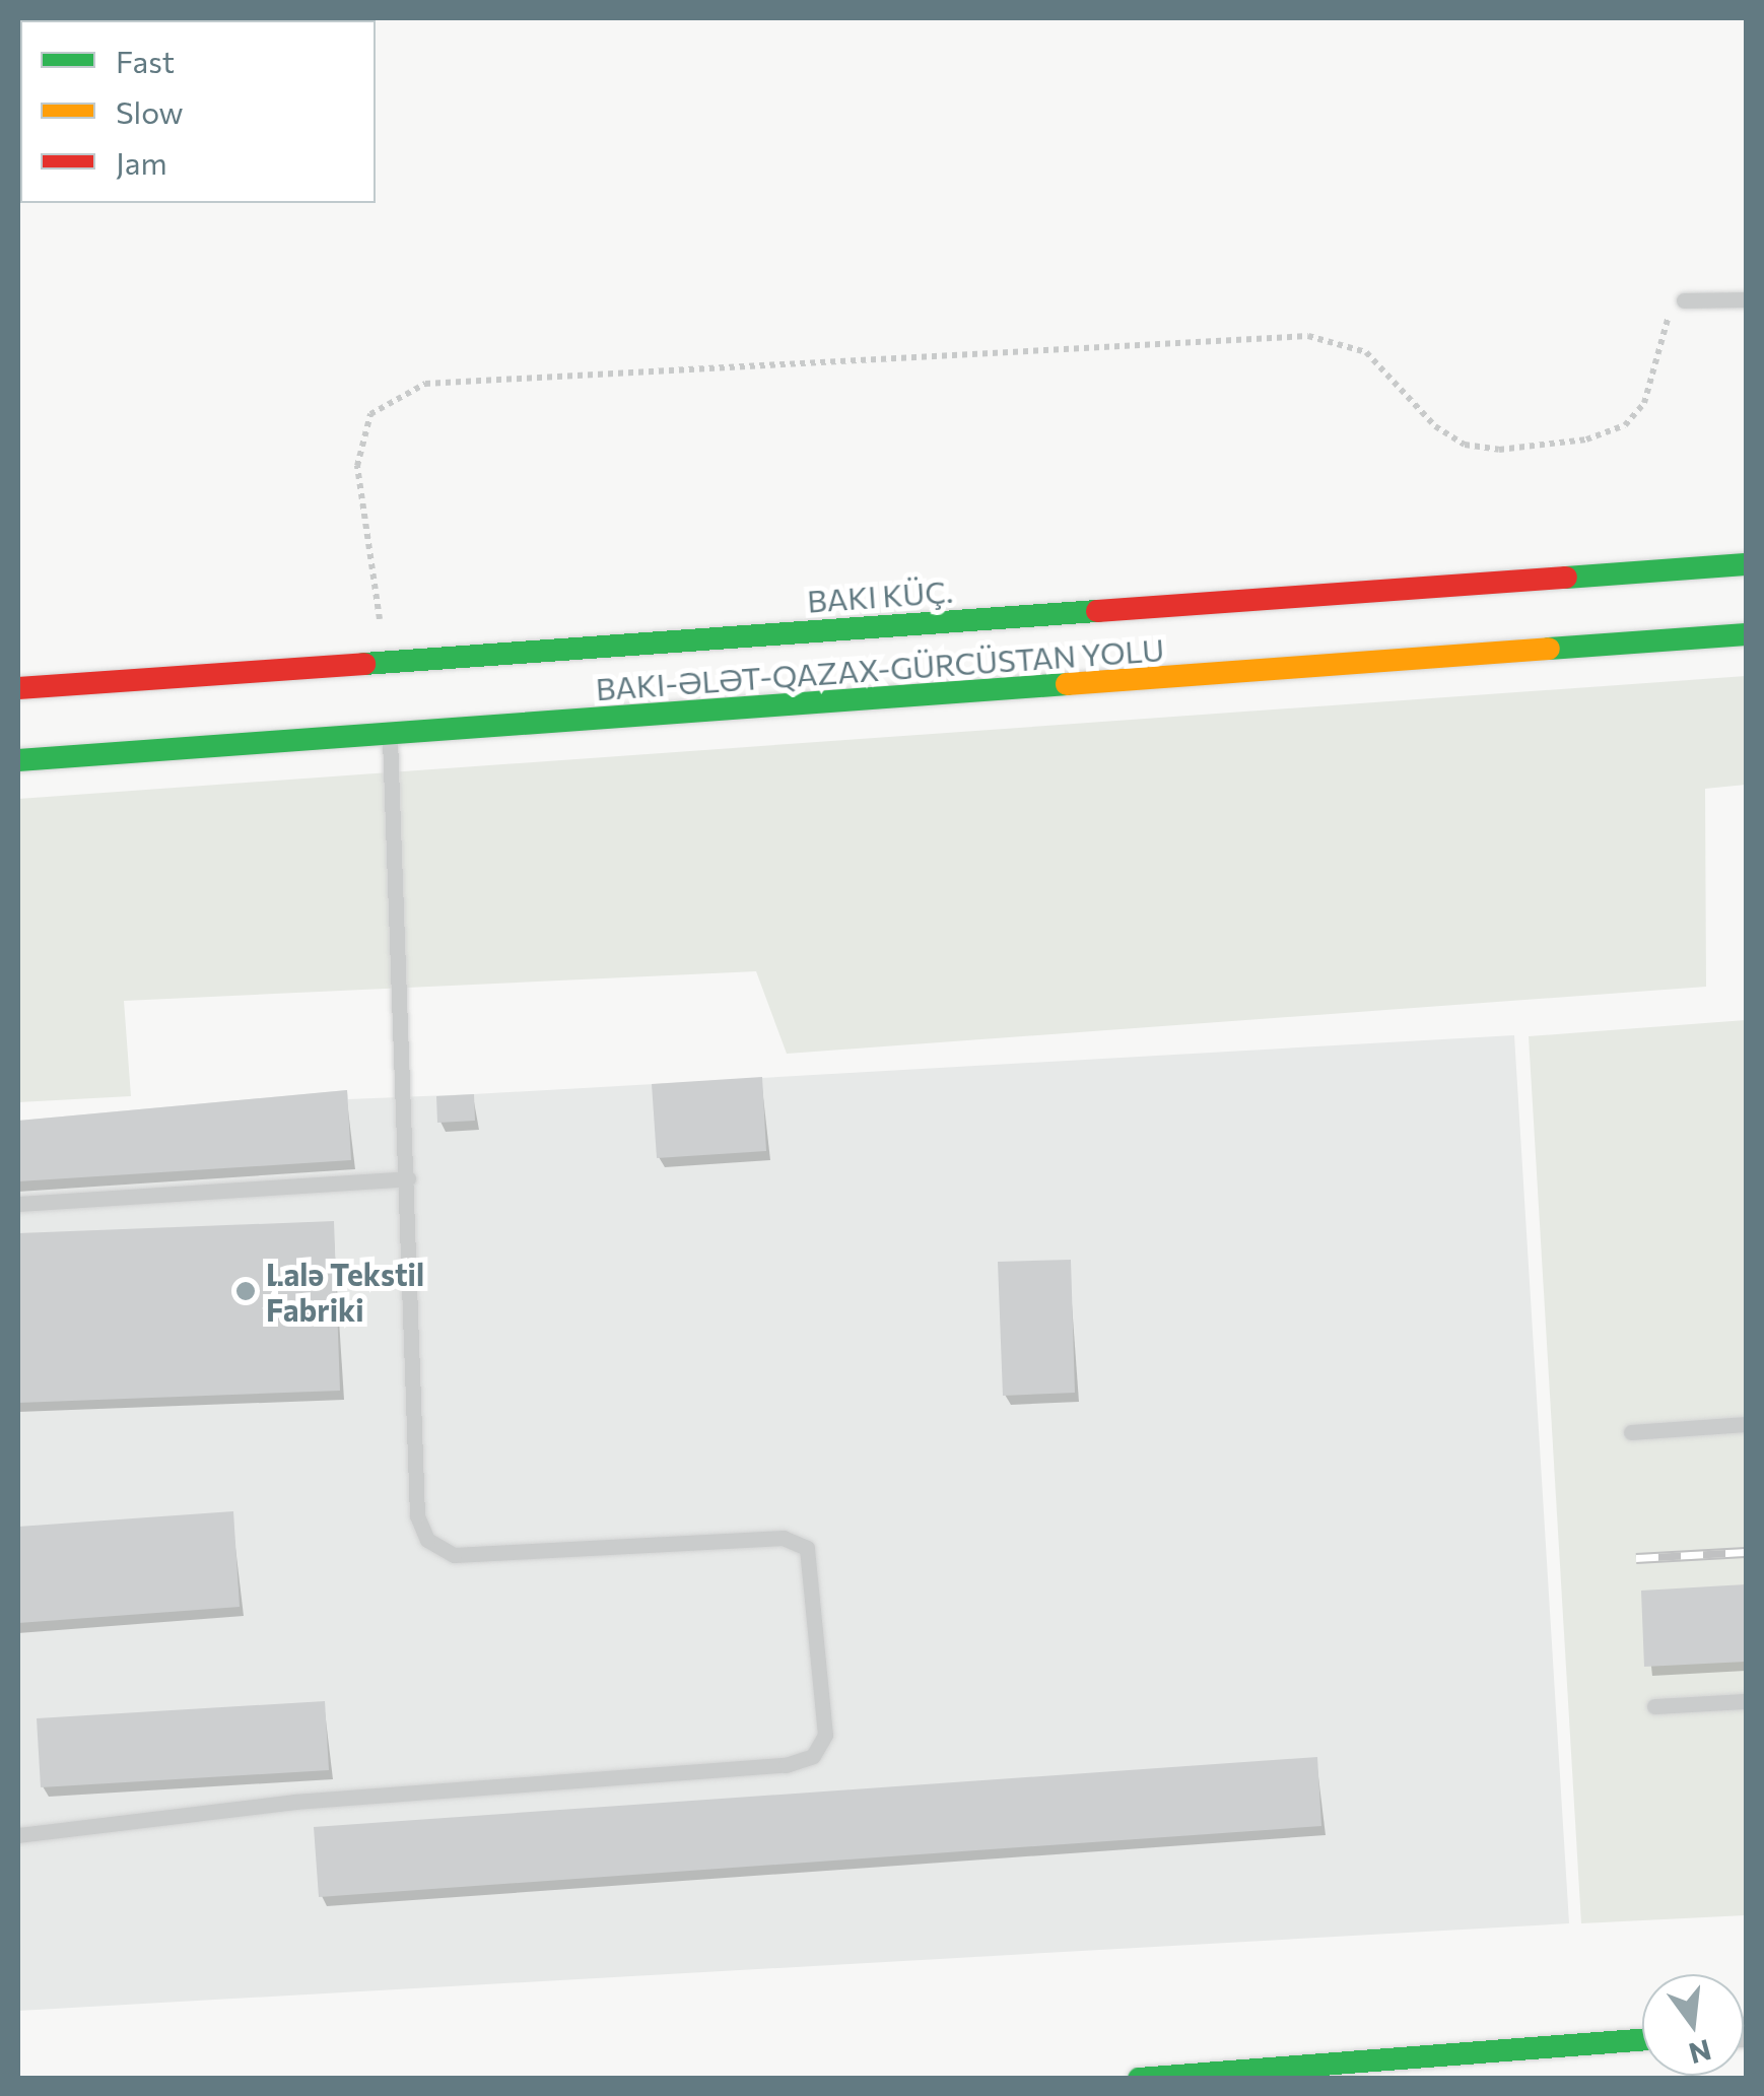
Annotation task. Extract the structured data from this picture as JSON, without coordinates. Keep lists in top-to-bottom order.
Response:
{
  "places": ["Lalə Tekstil Fabriki"],
  "legend": ["Fast", "Slow", "Jam"],
  "north": "bottom"
}
